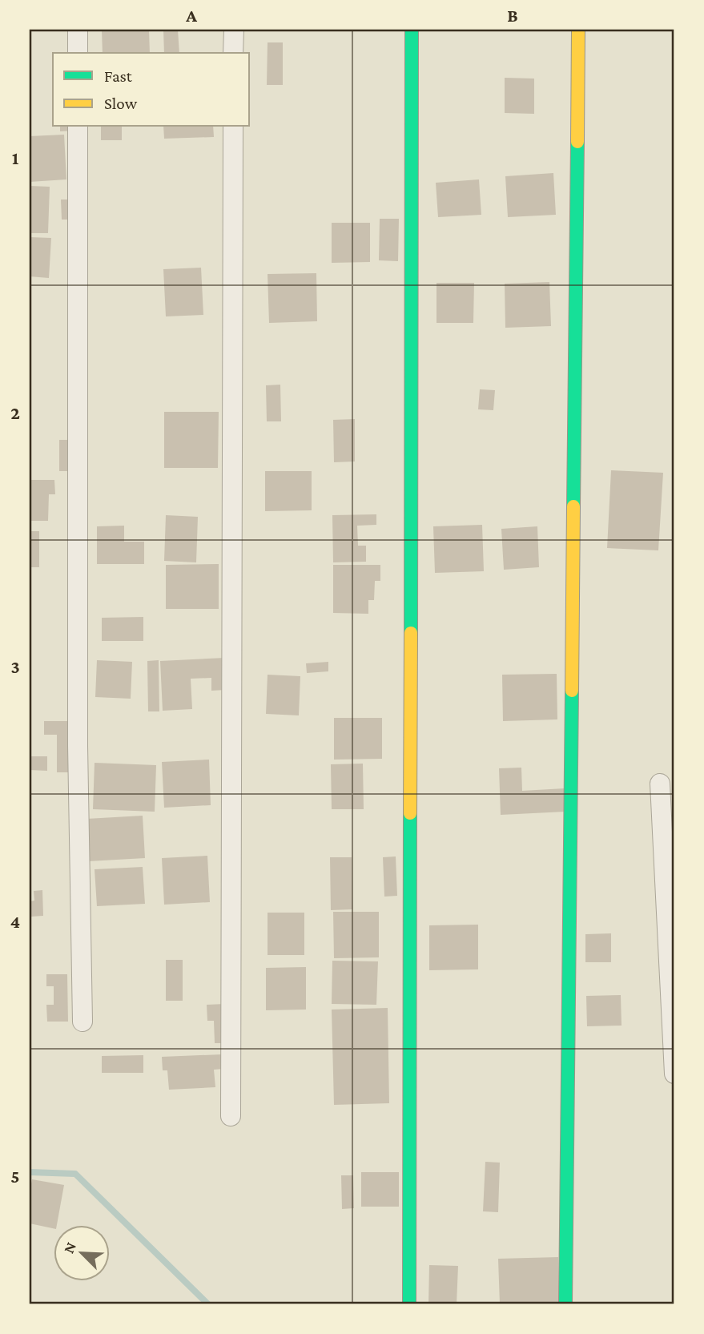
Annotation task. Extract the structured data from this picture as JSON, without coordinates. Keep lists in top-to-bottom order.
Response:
{
  "legend": ["Fast", "Slow"],
  "north": "top left",
  "grid": {
    "columns": ["A", "B"],
    "rows": [
      "1",
      "2",
      "3",
      "4",
      "5"
    ]
  }
}
